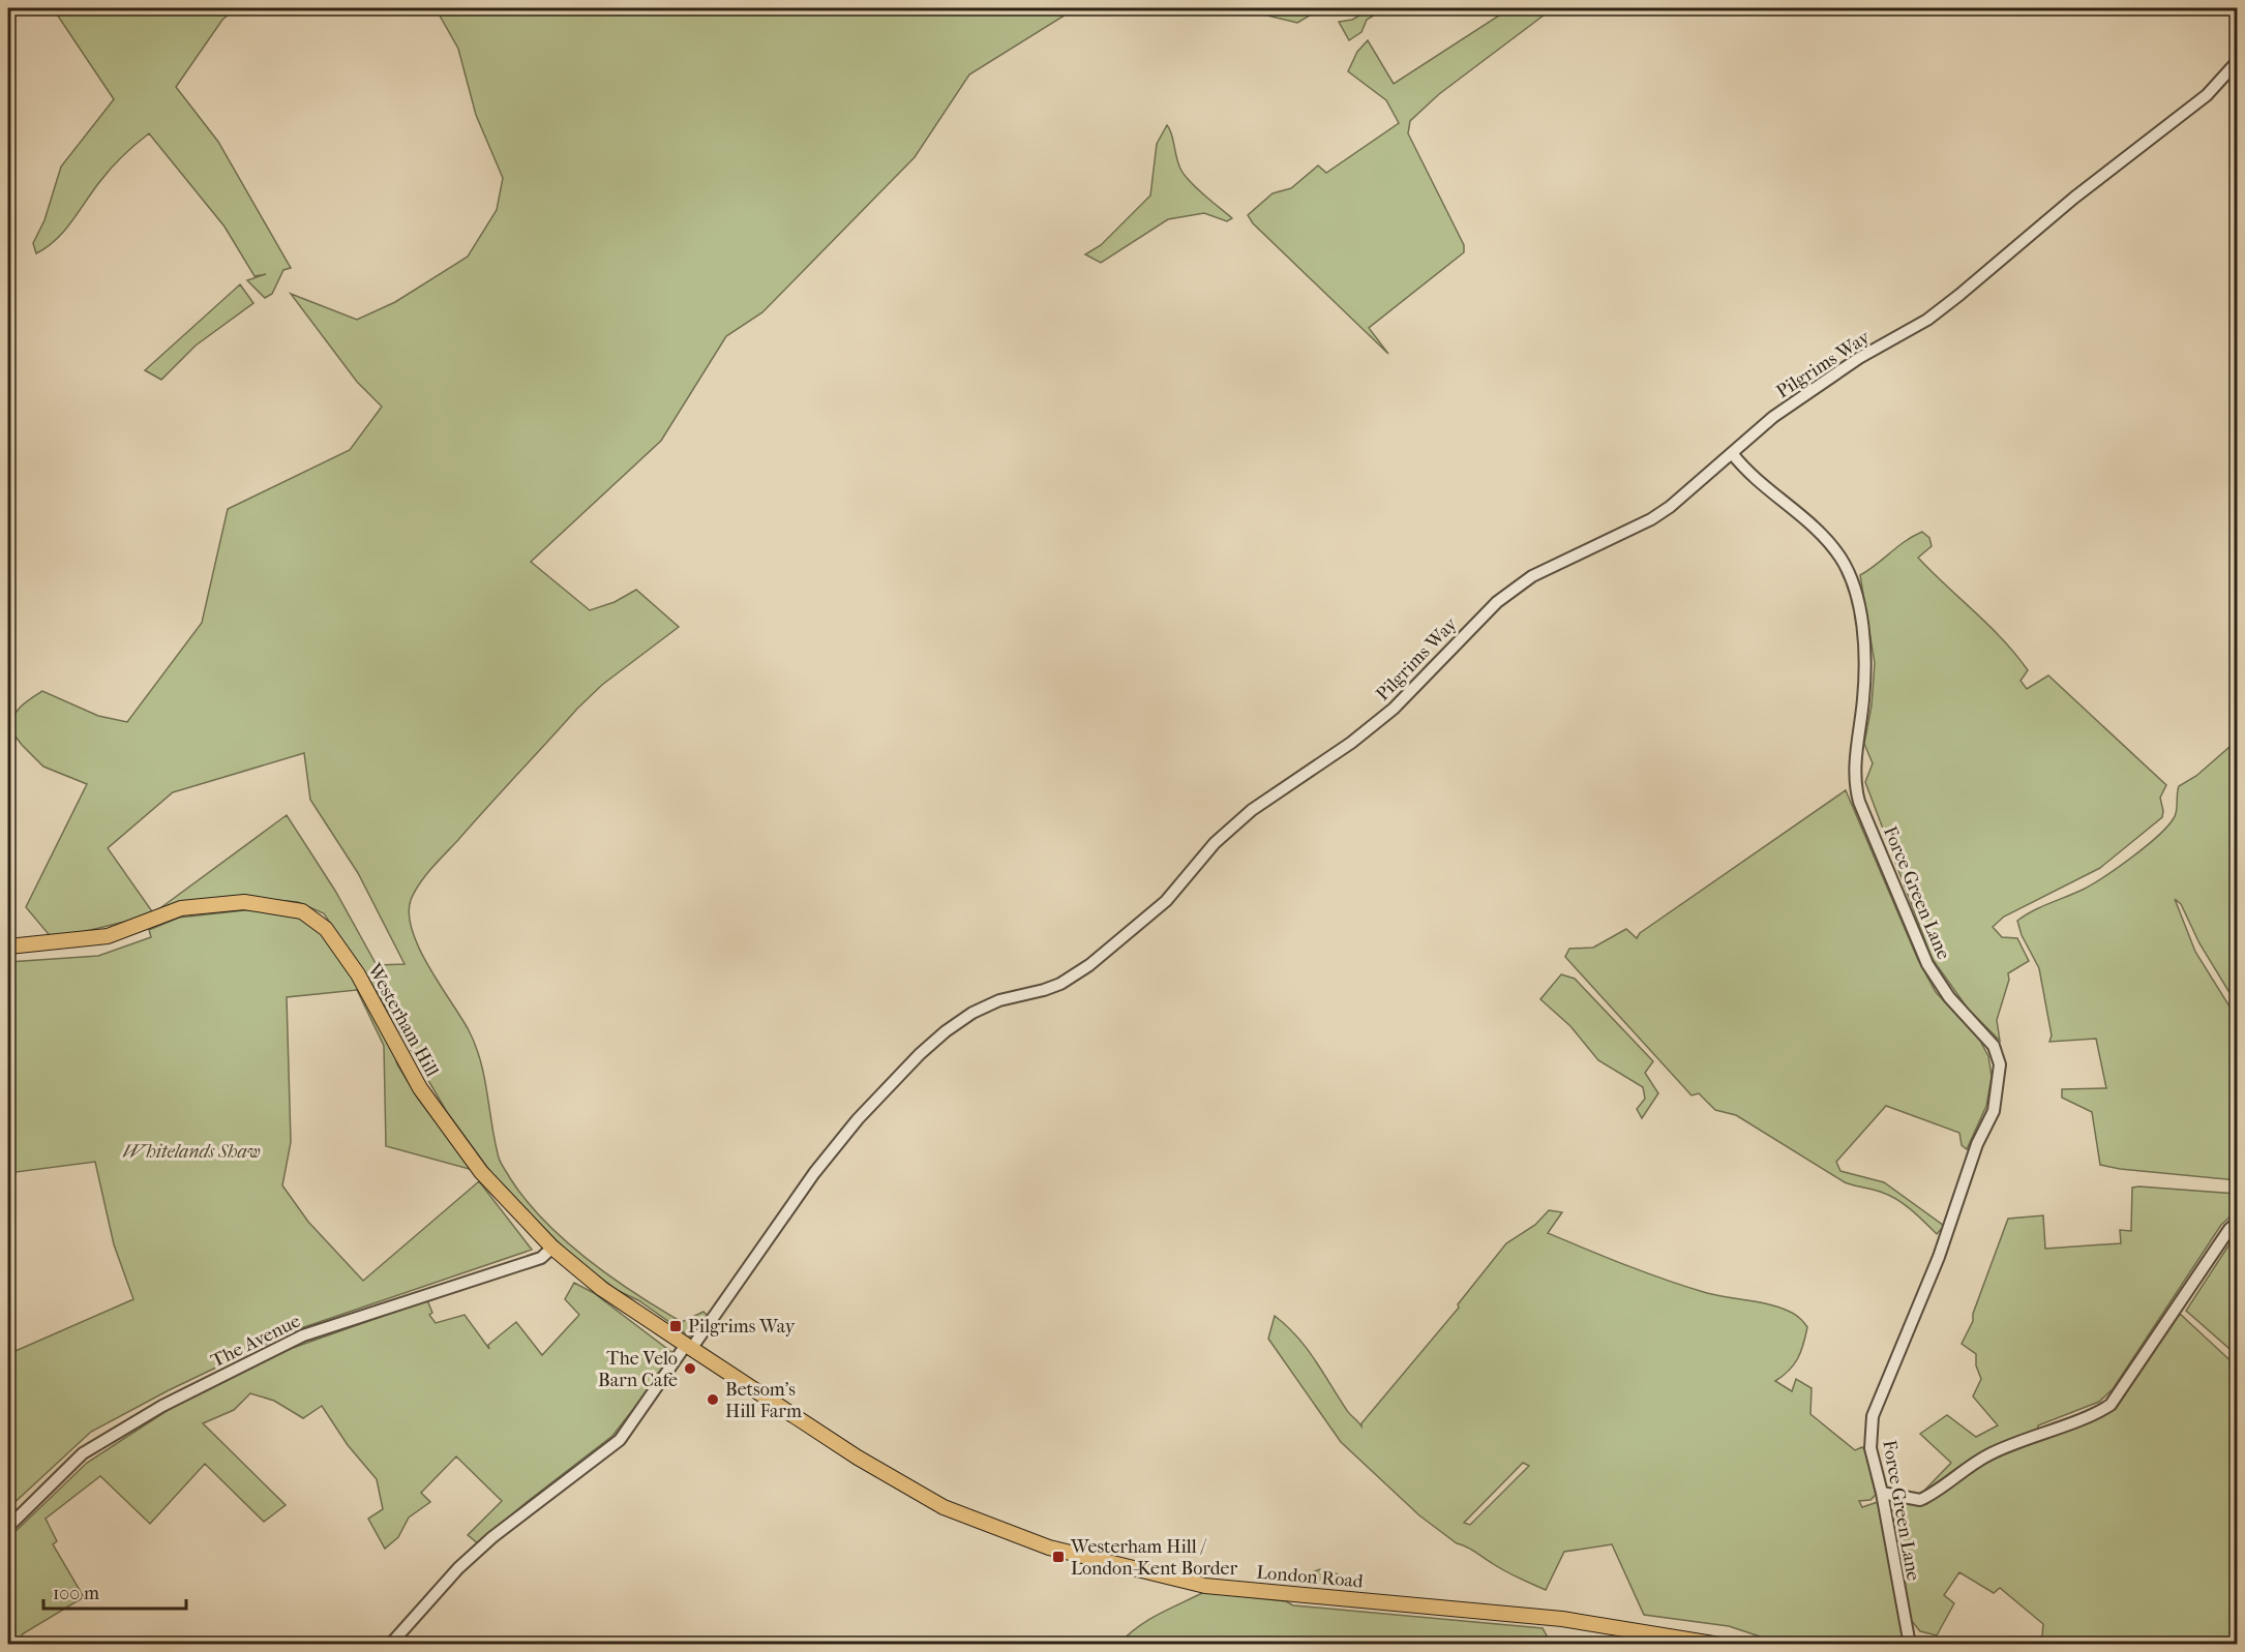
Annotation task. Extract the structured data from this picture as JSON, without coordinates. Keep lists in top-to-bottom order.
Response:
{
  "streets": {
    "main road": ["Westerham Hill", "London Road"],
    "street": ["Pilgrims Way", "Force Green Lane", "The Avenue"]
  },
  "crossings": [
    ["Pilgrims Way", "Force Green Lane"],
    ["Pilgrims Way", "Westerham Hill"],
    ["Pilgrims Way", "London Road"],
    ["Westerham Hill", "The Avenue"],
    ["Westerham Hill", "London Road"]
  ],
  "parks": ["Whitelands Shaw"],
  "places": {
    "transit": ["Pilgrims Way", "Westerham Hill / London-Kent Border"],
    "other": ["The Velo Barn Cafe", "Betsom's Hill Farm"]
  },
  "scale_bar": "100 m"
}
